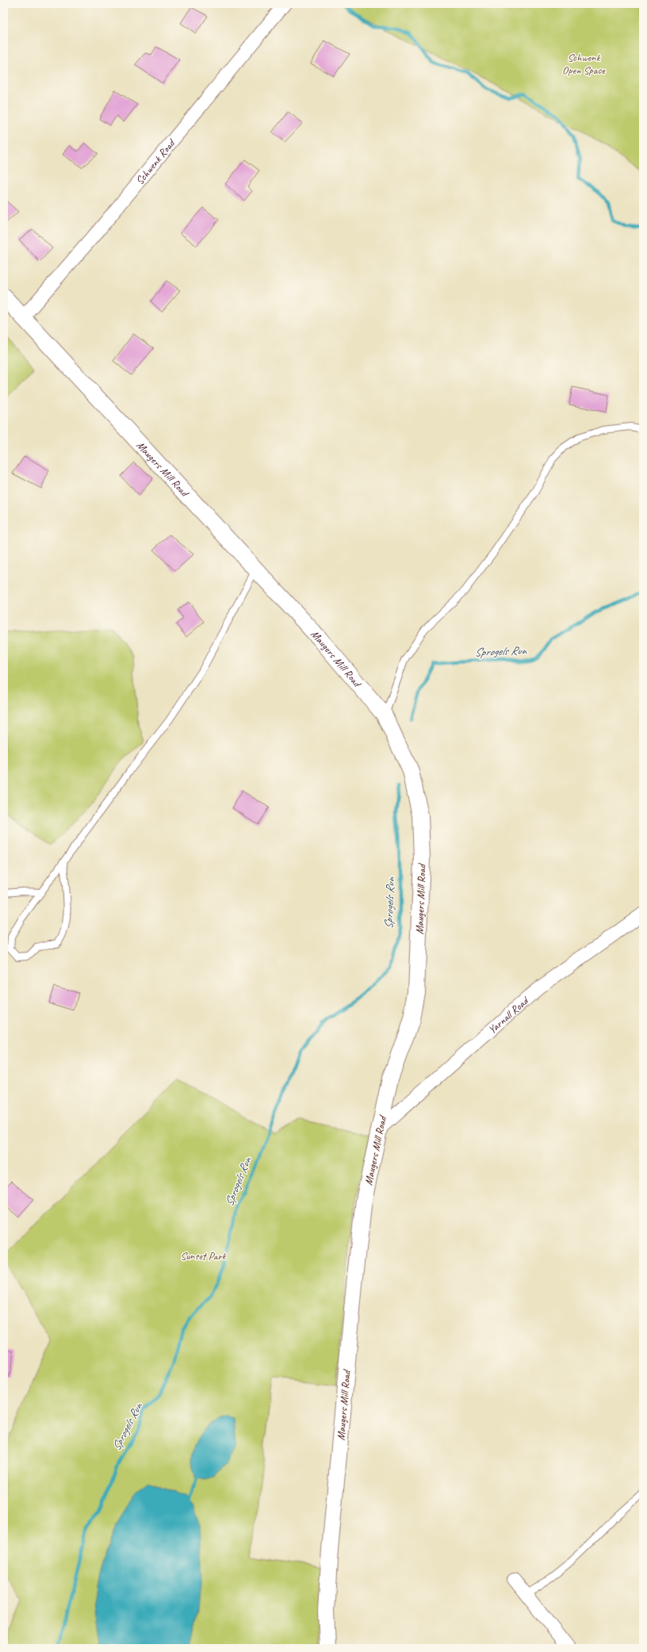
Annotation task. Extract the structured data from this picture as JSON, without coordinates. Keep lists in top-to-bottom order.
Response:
{
  "streets": {
    "street": ["Schwenk Road", "Maugers Mill Road", "Yarnall Road"]
  },
  "crossings": [
    ["Schwenk Road", "Maugers Mill Road"],
    ["Maugers Mill Road", "Yarnall Road"]
  ],
  "water": ["Sprogels Run"],
  "parks": ["Schwenk Open Space", "Sunset Park"]
}
